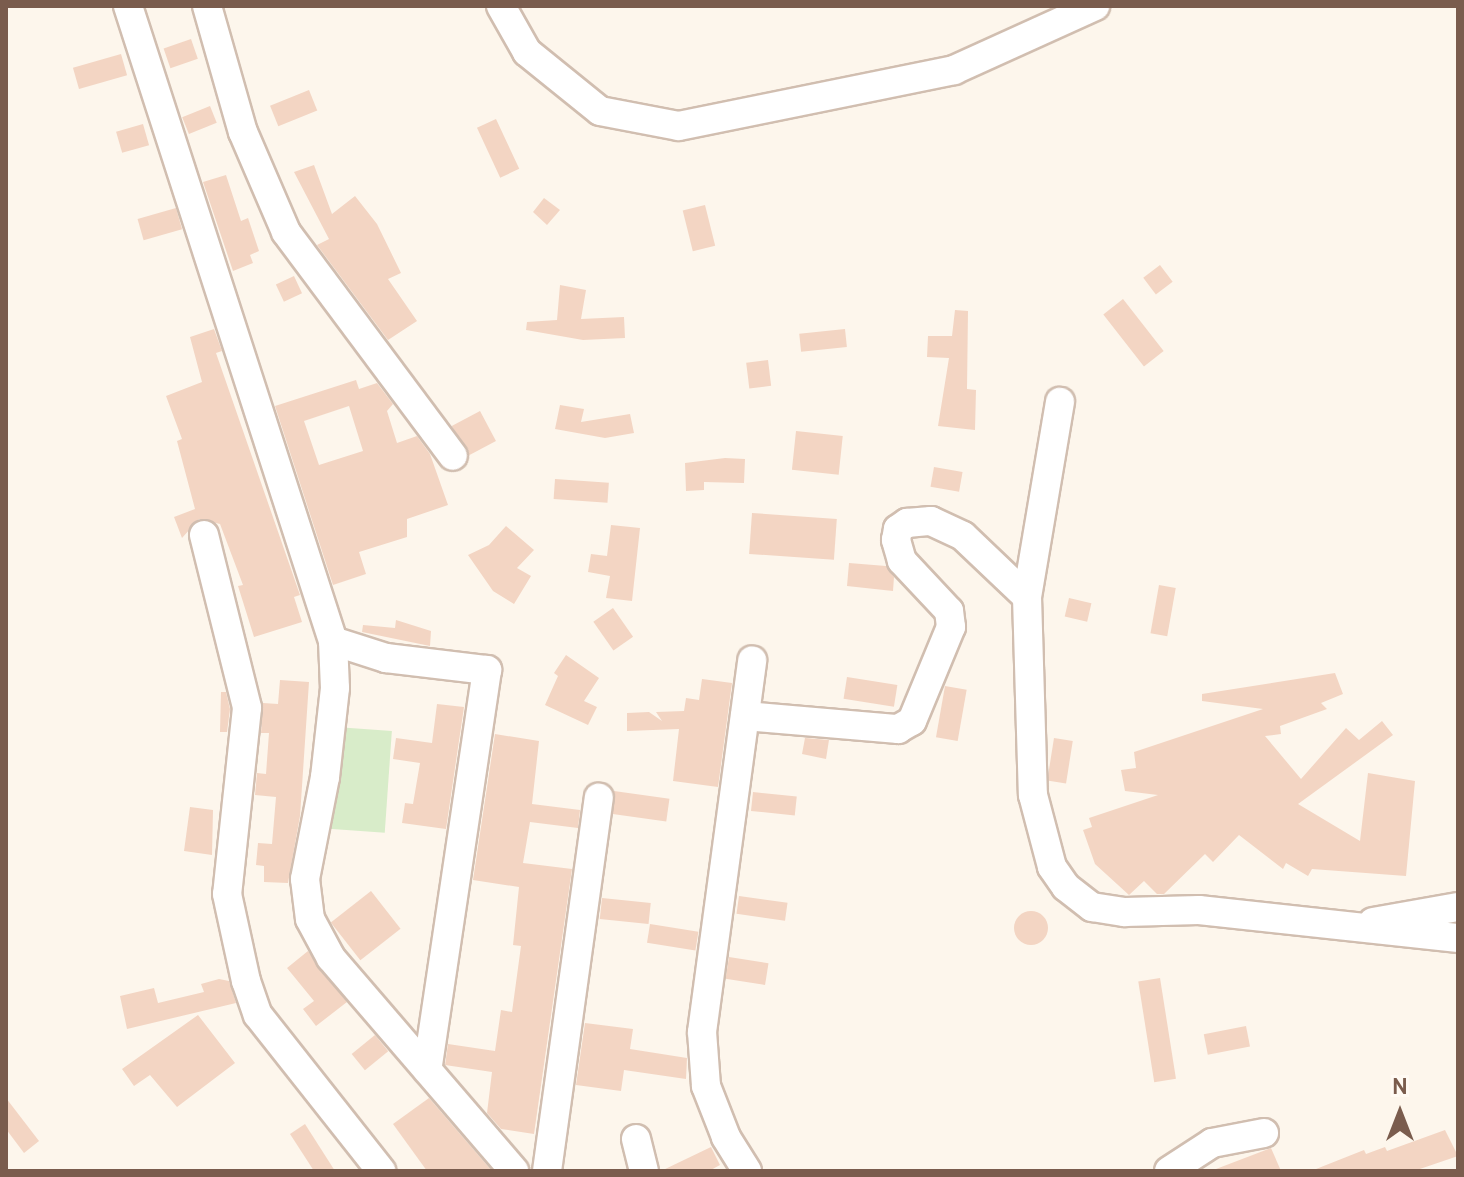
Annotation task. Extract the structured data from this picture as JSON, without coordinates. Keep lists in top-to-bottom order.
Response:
{
  "north": "top"
}
